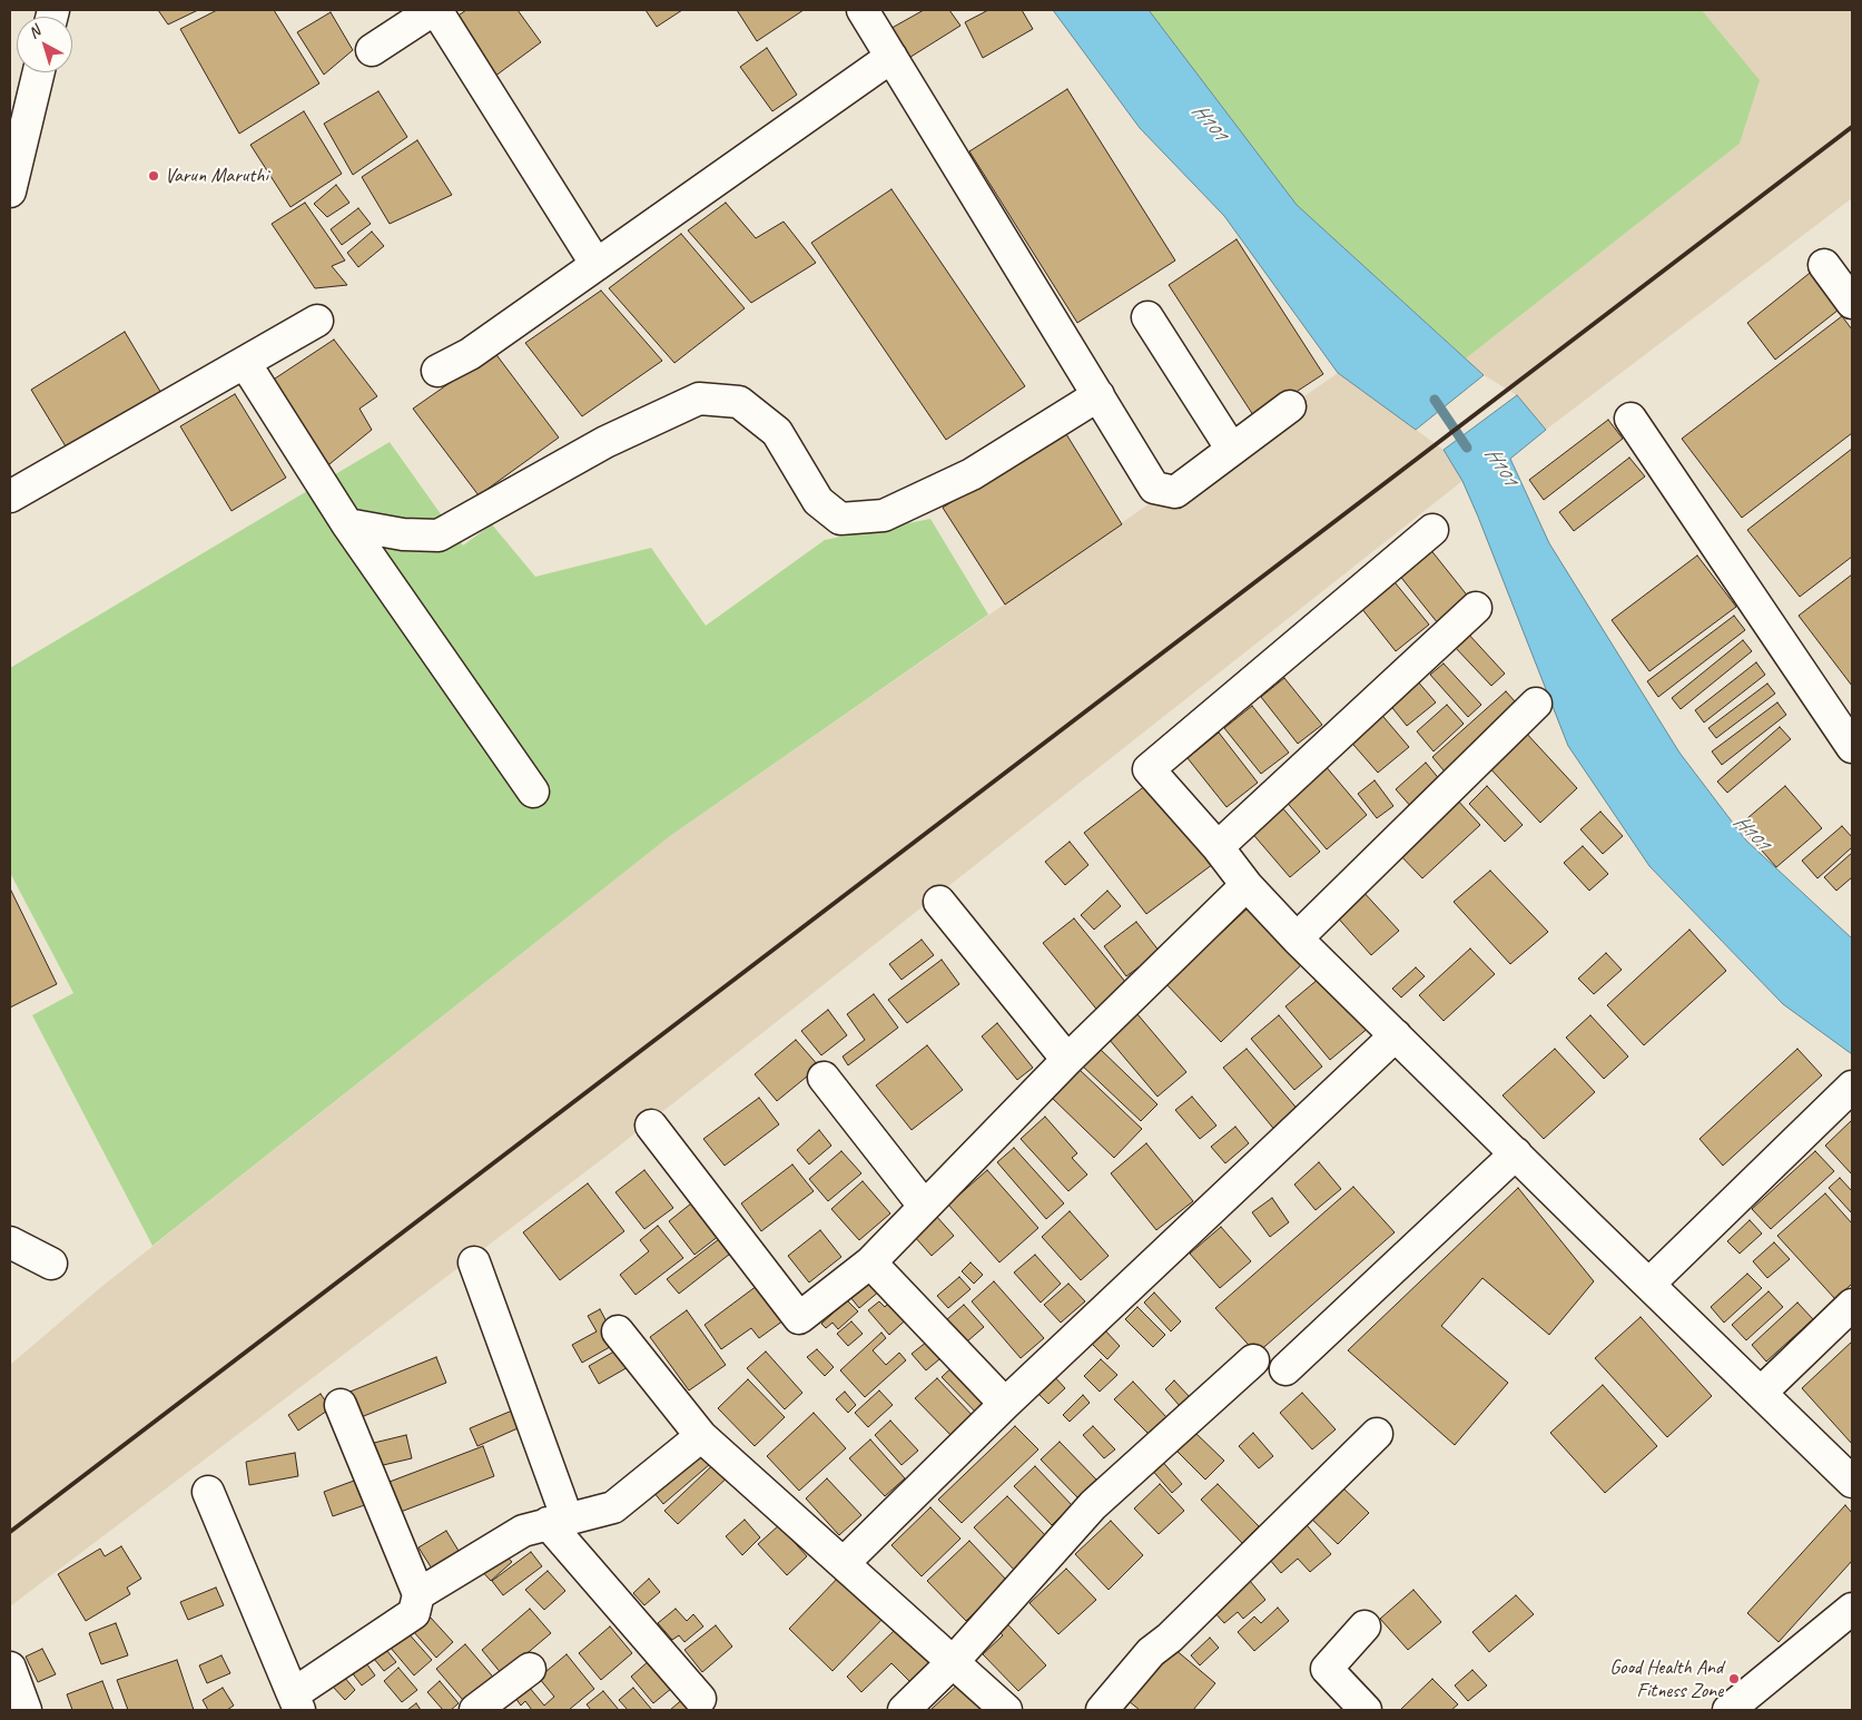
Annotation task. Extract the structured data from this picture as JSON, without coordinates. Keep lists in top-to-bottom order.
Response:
{
  "water": ["H101"],
  "places": ["Varun Maruthi", "Good Health And Fitness Zone"],
  "north": "top left"
}
